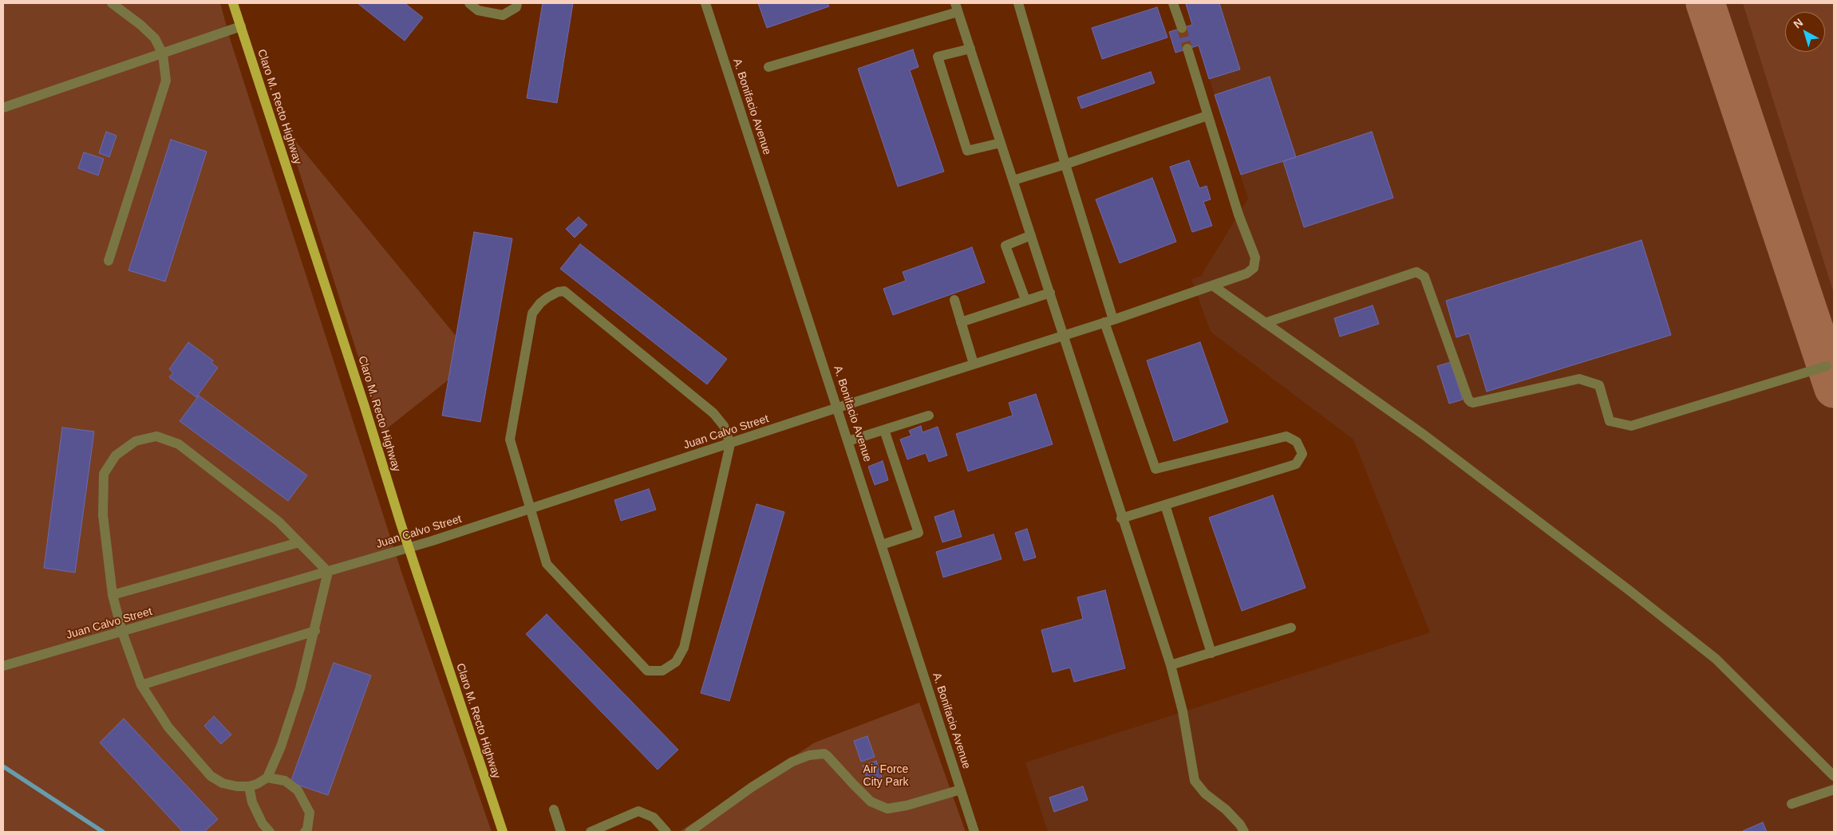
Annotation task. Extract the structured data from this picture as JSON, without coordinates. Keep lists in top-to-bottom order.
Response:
{
  "streets": {
    "main road": ["Claro M. Recto Highway"],
    "street": ["A. Bonifacio Avenue", "Juan Calvo Street"]
  },
  "crossings": [
    ["Claro M. Recto Highway", "Juan Calvo Street"],
    ["A. Bonifacio Avenue", "Juan Calvo Street"]
  ],
  "parks": ["Air Force City Park"],
  "north": "top left"
}
